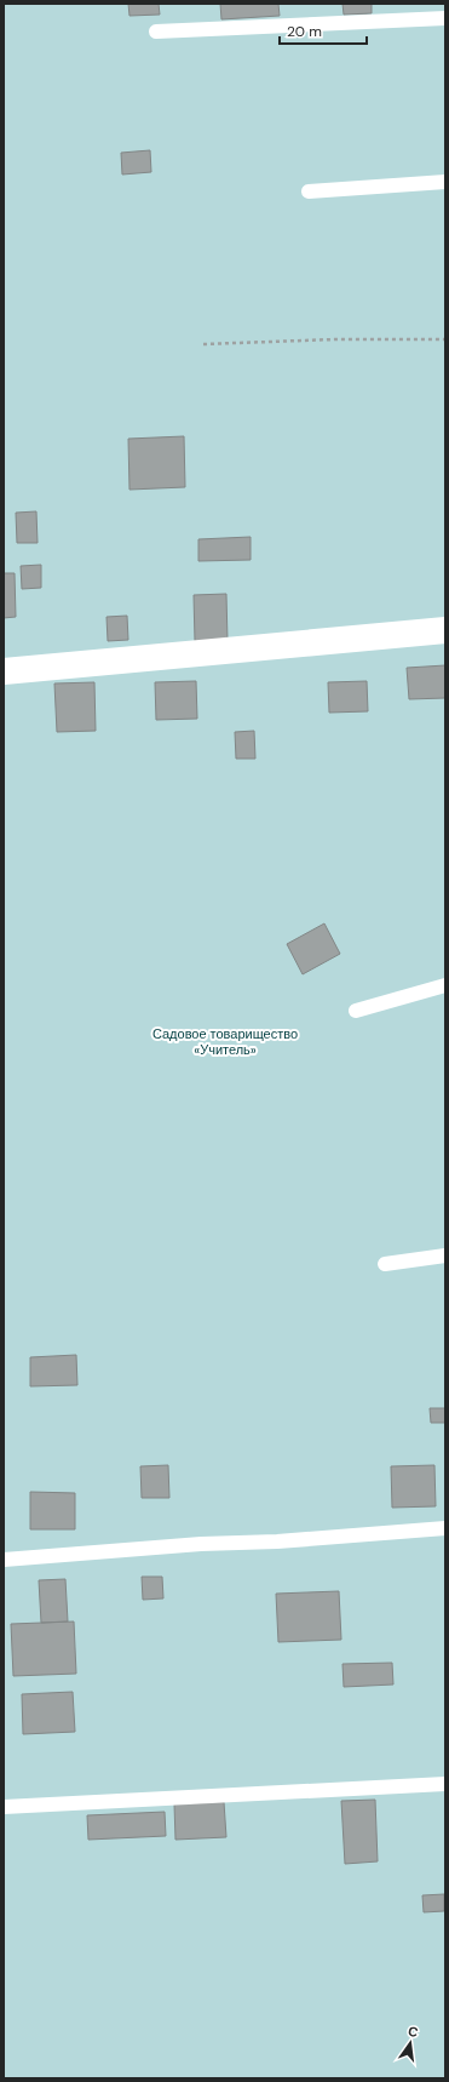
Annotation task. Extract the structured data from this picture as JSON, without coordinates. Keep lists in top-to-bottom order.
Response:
{
  "parks": ["Садовое товарищество «Учитель»"],
  "scale_bar": "20 m",
  "north": "top"
}
